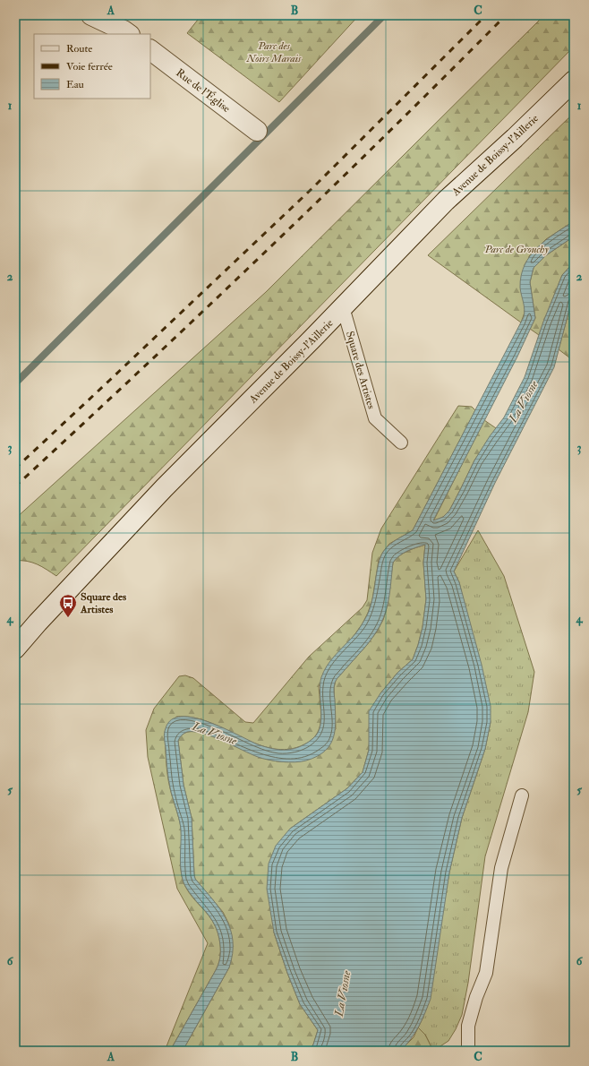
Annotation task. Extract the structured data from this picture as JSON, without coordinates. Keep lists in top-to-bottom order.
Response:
{
  "streets": {
    "main road": ["Rue de l'Église", "Avenue de Boissy-l'Aillerie"],
    "lane": ["Square des Artistes"]
  },
  "crossings": [
    ["Avenue de Boissy-l'Aillerie", "Square des Artistes"]
  ],
  "water": ["La Viosne"],
  "parks": ["Parc des Noirs Marais", "Parc de Grouchy"],
  "places": {
    "bus stop": ["Square des Artistes"]
  },
  "legend": ["Route", "Voie ferrée", "Eau"],
  "grid": {
    "columns": ["A", "B", "C"],
    "rows": [
      "1",
      "2",
      "3",
      "4",
      "5",
      "6"
    ]
  }
}
